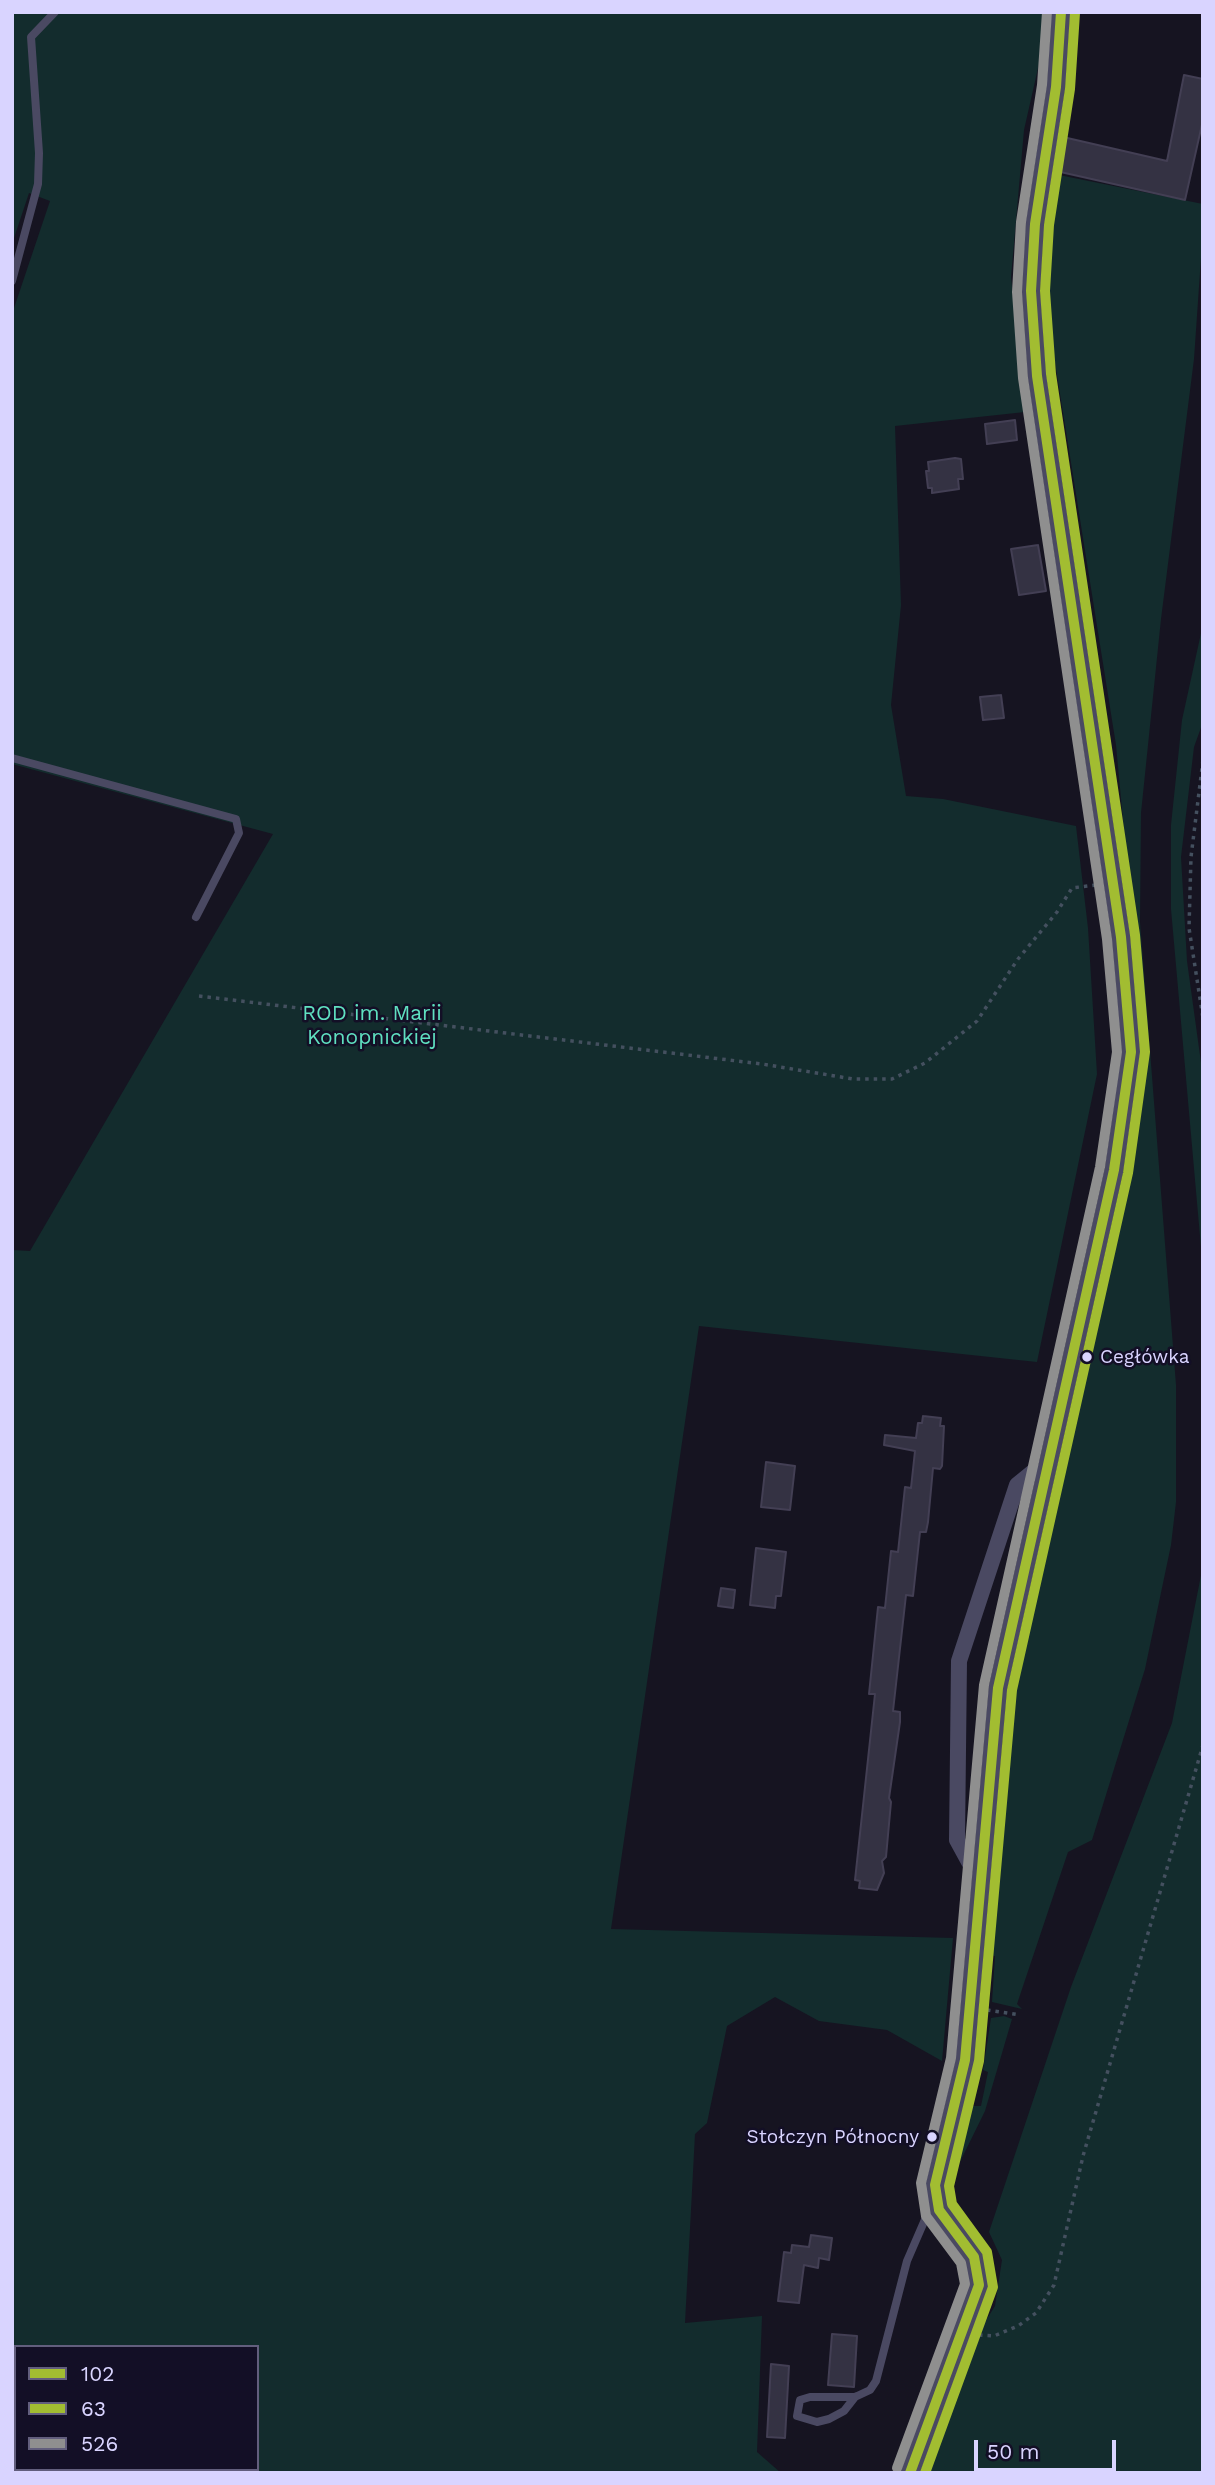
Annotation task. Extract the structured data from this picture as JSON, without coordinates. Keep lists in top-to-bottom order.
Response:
{
  "parks": ["ROD im. Marii Konopnickiej"],
  "places": ["Cegłówka", "Stołczyn Północny"],
  "lines": ["transit line 102", "transit line 526", "transit line 63"],
  "legend": ["102", "63", "526"],
  "scale_bar": "50 m"
}
